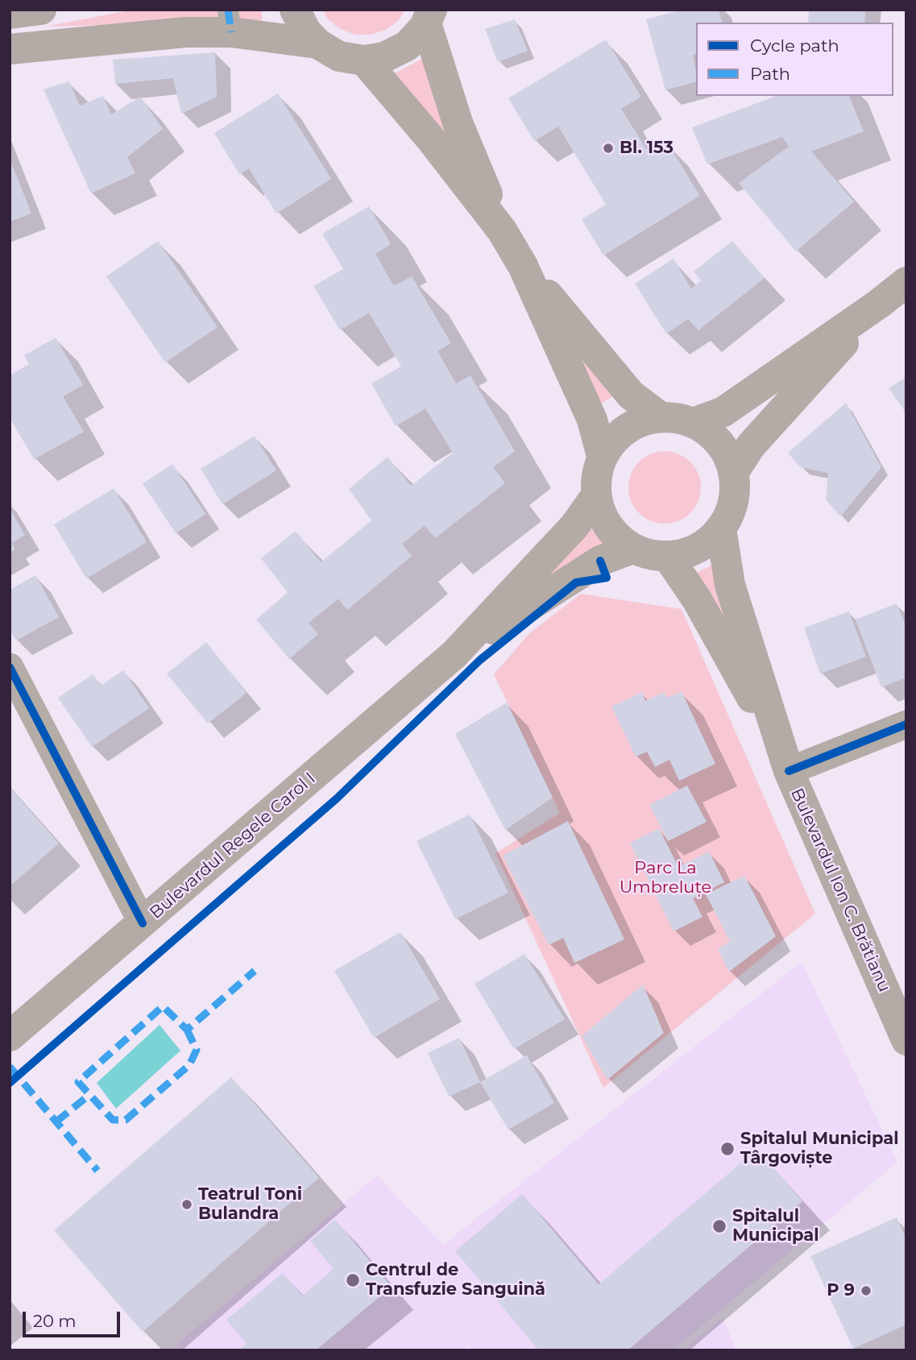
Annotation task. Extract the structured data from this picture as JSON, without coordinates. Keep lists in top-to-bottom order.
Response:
{
  "streets": {
    "main road": ["Bulevardul Regele Carol I", "Bulevardul Ion C. Brătianu"]
  },
  "crossings": [
    ["Bulevardul Regele Carol I", "Bulevardul Ion C. Brătianu"]
  ],
  "parks": ["Parc La Umbreluțe"],
  "places": [
    "Bl. 153",
    "Spitalul Municipal Târgoviște",
    "Teatrul Toni Bulandra",
    "Spitalul Municipal",
    "Centrul de Transfuzie Sanguină",
    "P 9"
  ],
  "legend": ["Cycle path", "Path"],
  "scale_bar": "20 m"
}
